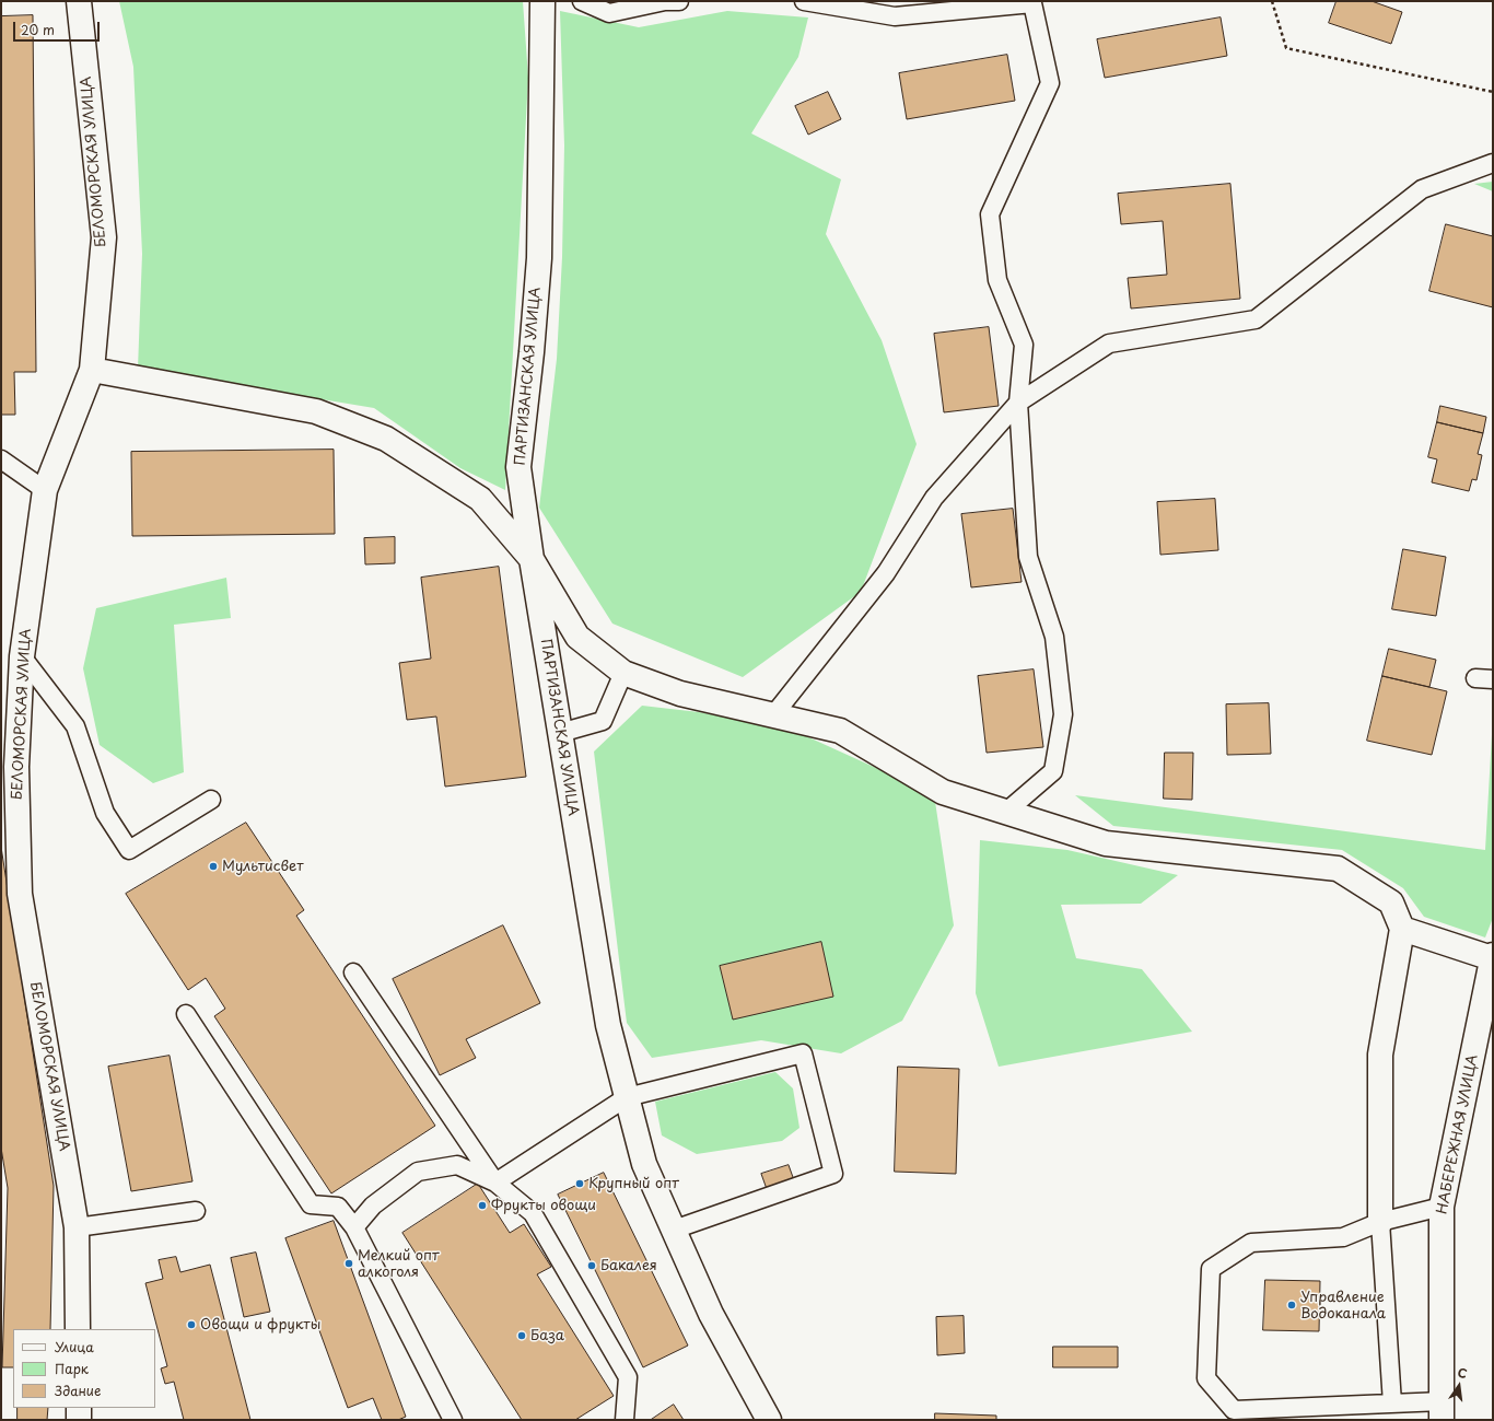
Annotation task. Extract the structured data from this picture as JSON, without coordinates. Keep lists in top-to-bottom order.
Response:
{
  "streets": {
    "street": ["БЕЛОМОРСКАЯ УЛИЦА", "ПАРТИЗАНСКАЯ УЛИЦА", "НАБЕРЕЖНАЯ УЛИЦА"]
  },
  "places": [
    "Мультисвет",
    "Крупный опт",
    "Фрукты овощи",
    "Мелкий опт алкоголя",
    "Бакалея",
    "Управление Водоканала",
    "Овощи и фрукты",
    "База"
  ],
  "legend": ["Улица", "Парк", "Здание"],
  "scale_bar": "20 m",
  "north": "top"
}
